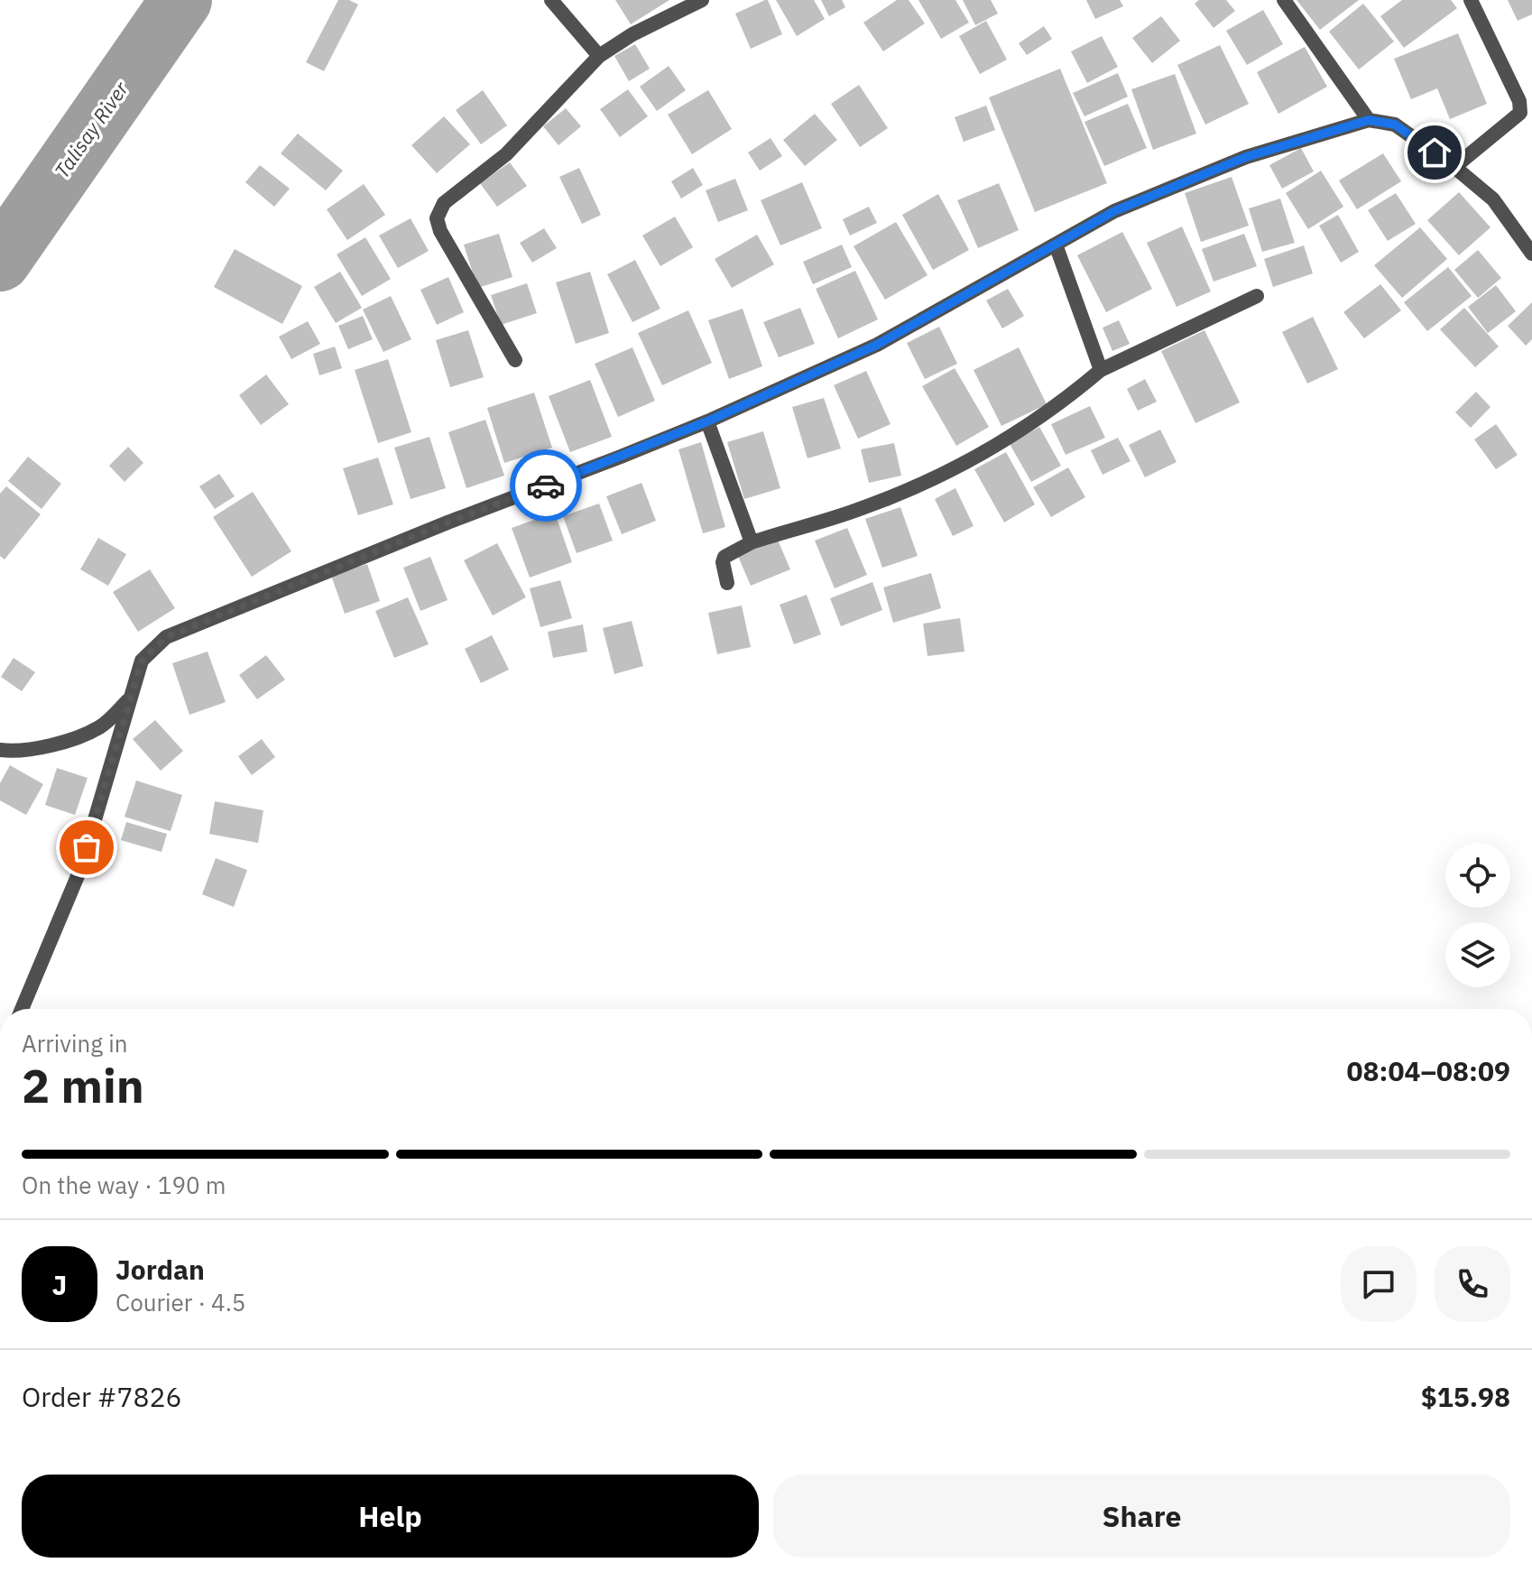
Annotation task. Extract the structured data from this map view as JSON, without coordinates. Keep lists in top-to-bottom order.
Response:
{
  "water": ["Talisay River"],
  "page": {
    "heading": ["2 min", "Arriving in", "08:04–08:09"],
    "panel": [
      "Jordan",
      "Courier · 4.5",
      "Order #7826",
      "$15.98"
    ],
    "bar": "On the way · 190 m",
    "round": "J",
    "buttons": ["Help", "Share"]
  }
}
